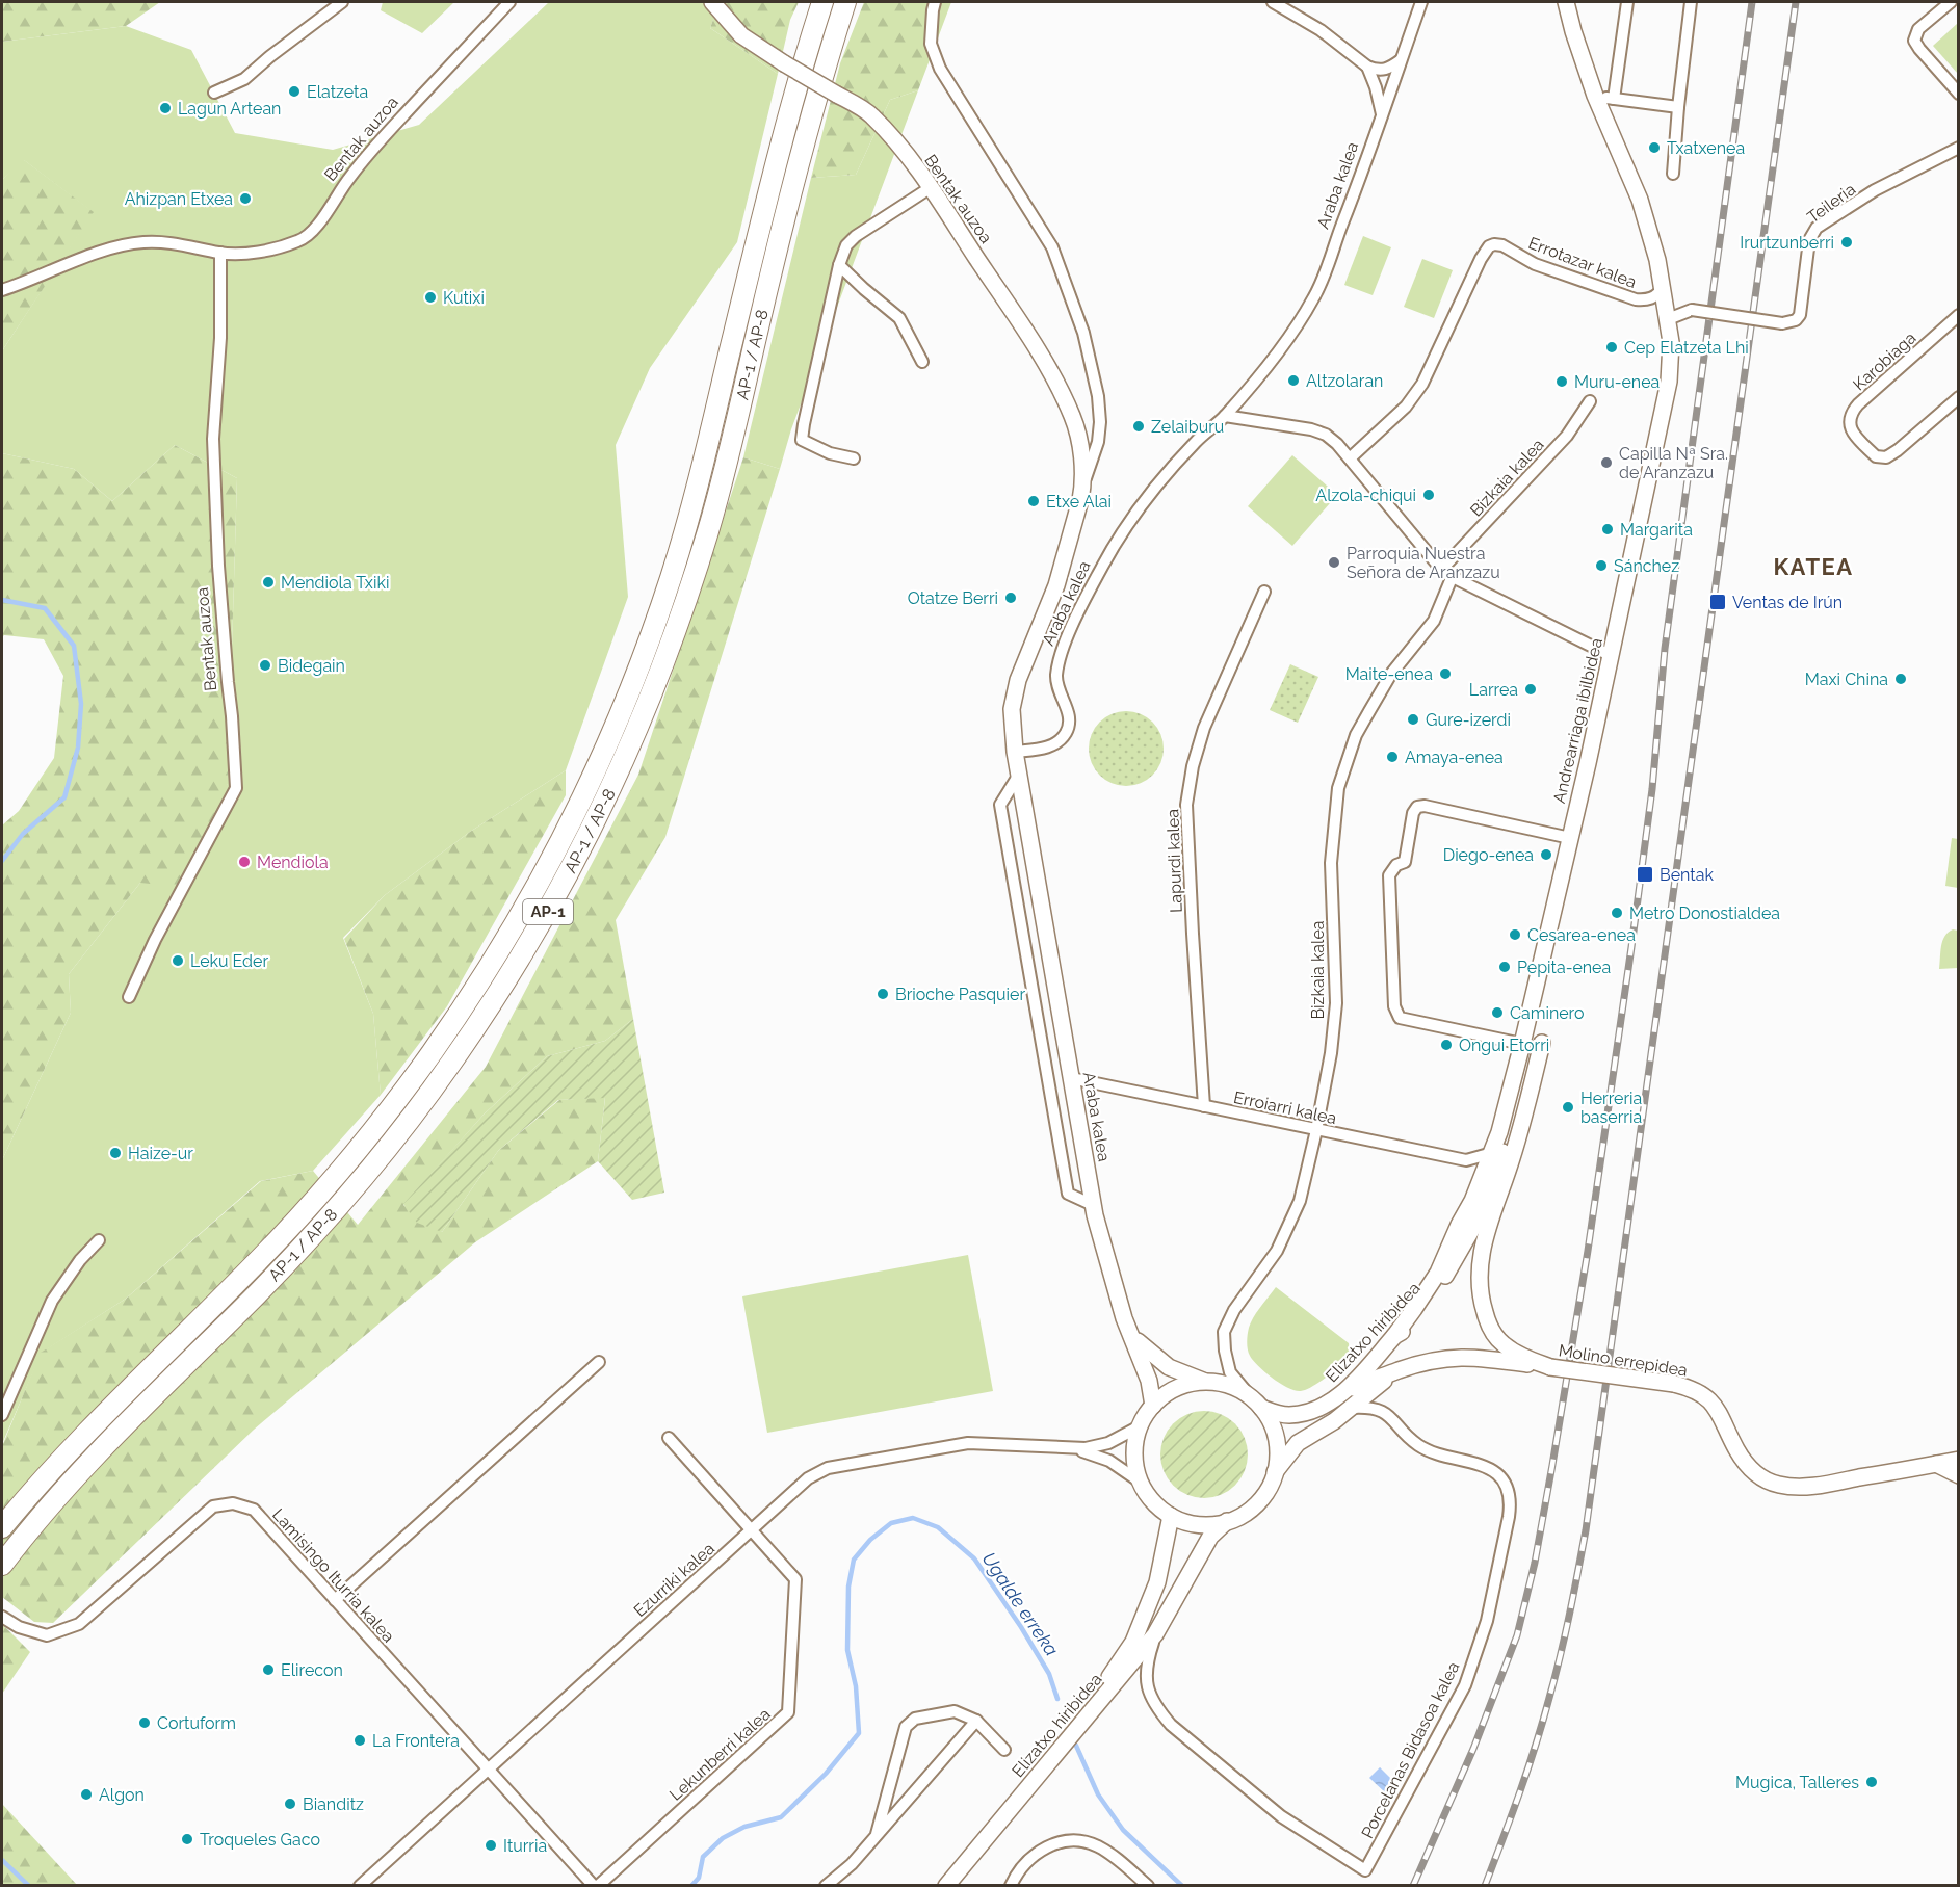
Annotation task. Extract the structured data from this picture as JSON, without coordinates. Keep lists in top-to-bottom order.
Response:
{
  "streets": {
    "highway": ["AP-1 / AP-8", "AP-1"],
    "street": [
      "Bentak auzoa",
      "Araba kalea",
      "Teileria",
      "Errotazar kalea",
      "Karobiaga",
      "Bizkaia kalea",
      "Andrearriaga ibilbidea",
      "Lapurdi kalea",
      "Erroiarri kalea",
      "Elizatxo hiribidea",
      "Molino errepidea",
      "Lamisingo Iturria kalea",
      "Ezurriki kalea",
      "Porcelanas Bidasoa kalea",
      "Lekunberri kalea"
    ]
  },
  "crossings": [
    ["Bentak auzoa", "Araba kalea"],
    ["Araba kalea", "Bizkaia kalea"],
    ["Araba kalea", "Erroiarri kalea"],
    ["Araba kalea", "Elizatxo hiribidea"],
    ["Teileria", "Andrearriaga ibilbidea"],
    ["Errotazar kalea", "Andrearriaga ibilbidea"],
    ["Bizkaia kalea", "Erroiarri kalea"],
    ["Bizkaia kalea", "Elizatxo hiribidea"],
    ["Andrearriaga ibilbidea", "Erroiarri kalea"],
    ["Andrearriaga ibilbidea", "Elizatxo hiribidea"],
    ["Lapurdi kalea", "Erroiarri kalea"],
    ["Elizatxo hiribidea", "Molino errepidea"],
    ["Elizatxo hiribidea", "Porcelanas Bidasoa kalea"],
    ["Lamisingo Iturria kalea", "Ezurriki kalea"],
    ["Lamisingo Iturria kalea", "Lekunberri kalea"],
    ["Ezurriki kalea", "Lekunberri kalea"]
  ],
  "districts": ["KATEA"],
  "water": ["Ugalde erreka"],
  "places": {
    "other": [
      "Elatzeta",
      "Lagun Artean",
      "Txatxenea",
      "Ahizpan Etxea",
      "Irurtzunberri",
      "Kutixi",
      "Cep Elatzeta Lhi",
      "Altzolaran",
      "Muru-enea",
      "Zelaiburu",
      "Capilla Nª Sra. de Aranzazu",
      "Alzola-chiqui",
      "Etxe Alai",
      "Margarita",
      "Parroquia Nuestra Señora de Aranzazu",
      "Sánchez",
      "Mendiola Txiki",
      "Otatze Berri",
      "Bidegain",
      "Maite-enea",
      "Maxi China",
      "Larrea",
      "Gure-izerdi",
      "Amaya-enea",
      "Diego-enea",
      "Mendiola",
      "Metro Donostialdea",
      "Cesarea-enea",
      "Leku Eder",
      "Pepita-enea",
      "Brioche Pasquier",
      "Caminero",
      "Ongui Etorri",
      "Herreria baserria",
      "Haize-ur",
      "Elirecon",
      "Cortuform",
      "La Frontera",
      "Mugica, Talleres",
      "Algon",
      "Bianditz",
      "Troqueles Gaco",
      "Iturria"
    ],
    "transit": ["Ventas de Irún", "Bentak"]
  }
}
